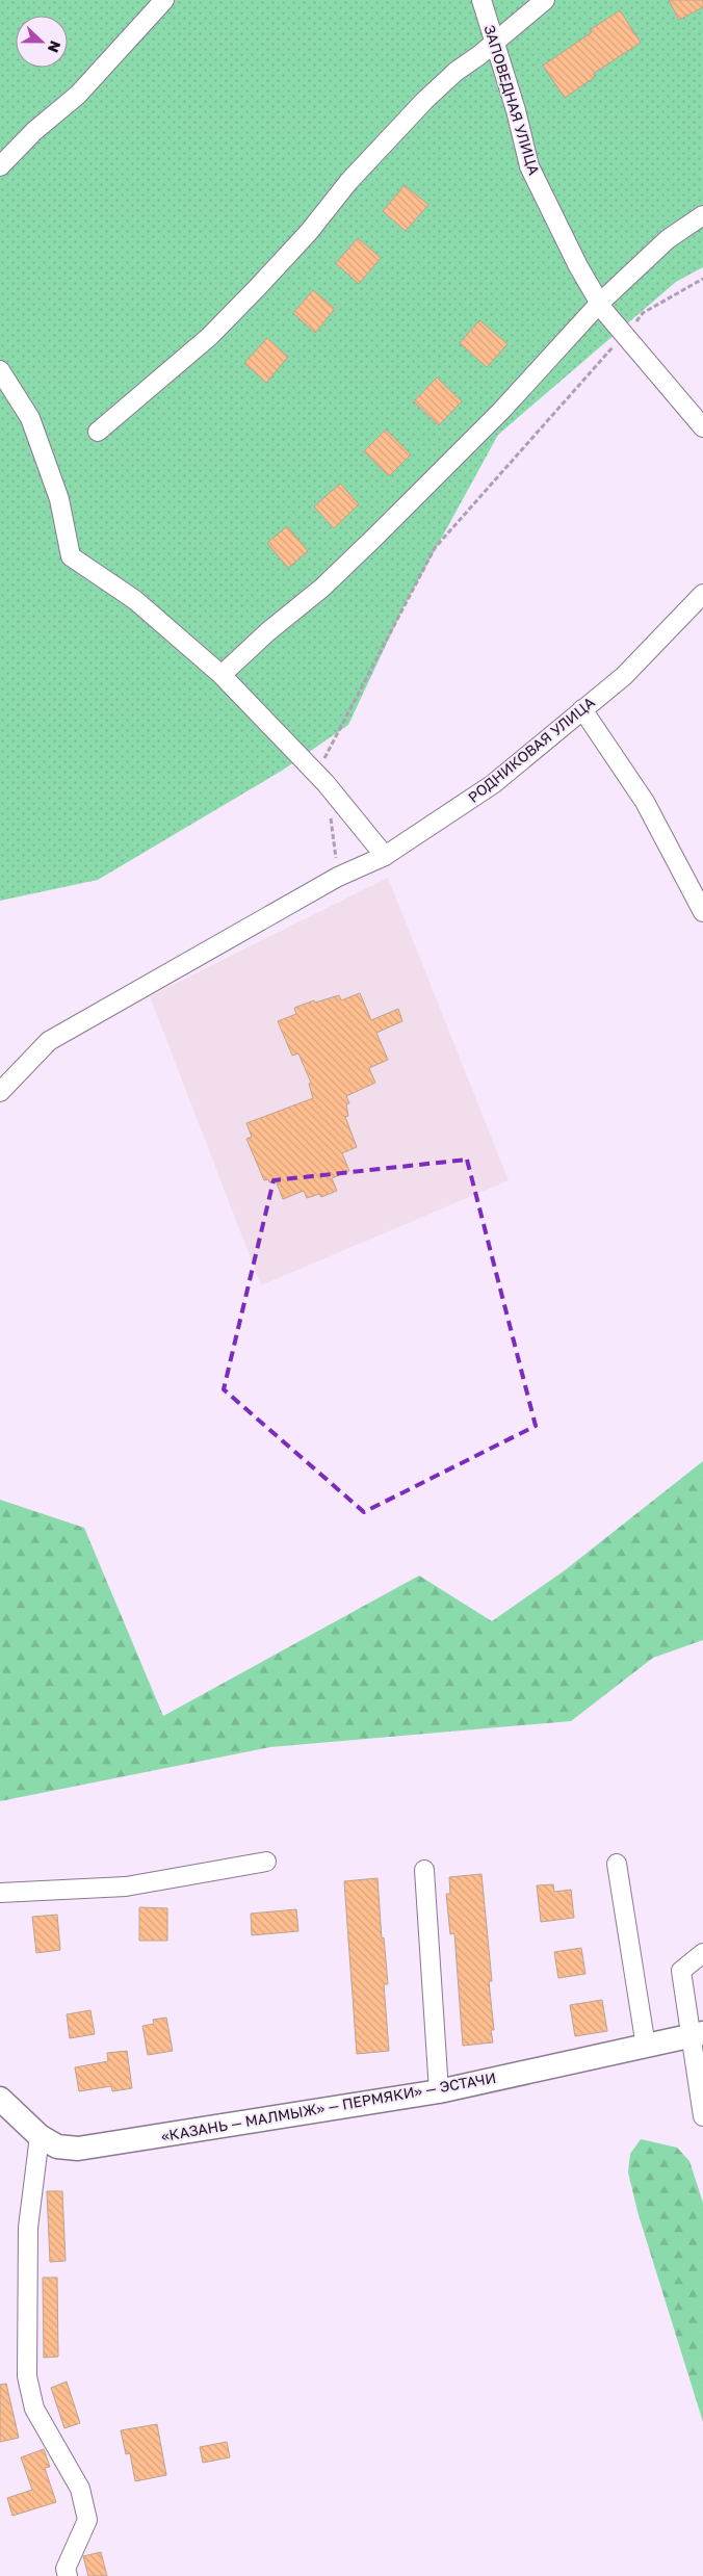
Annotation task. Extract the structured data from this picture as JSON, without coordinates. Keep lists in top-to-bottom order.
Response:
{
  "streets": {
    "street": ["ЗАПОВЕДНАЯ УЛИЦА", "РОДНИКОВАЯ УЛИЦА", "«КАЗАНЬ — МАЛМЫЖ» — ПЕРМЯКИ» — ЭСТАЧИ"]
  },
  "north": "right"
}
